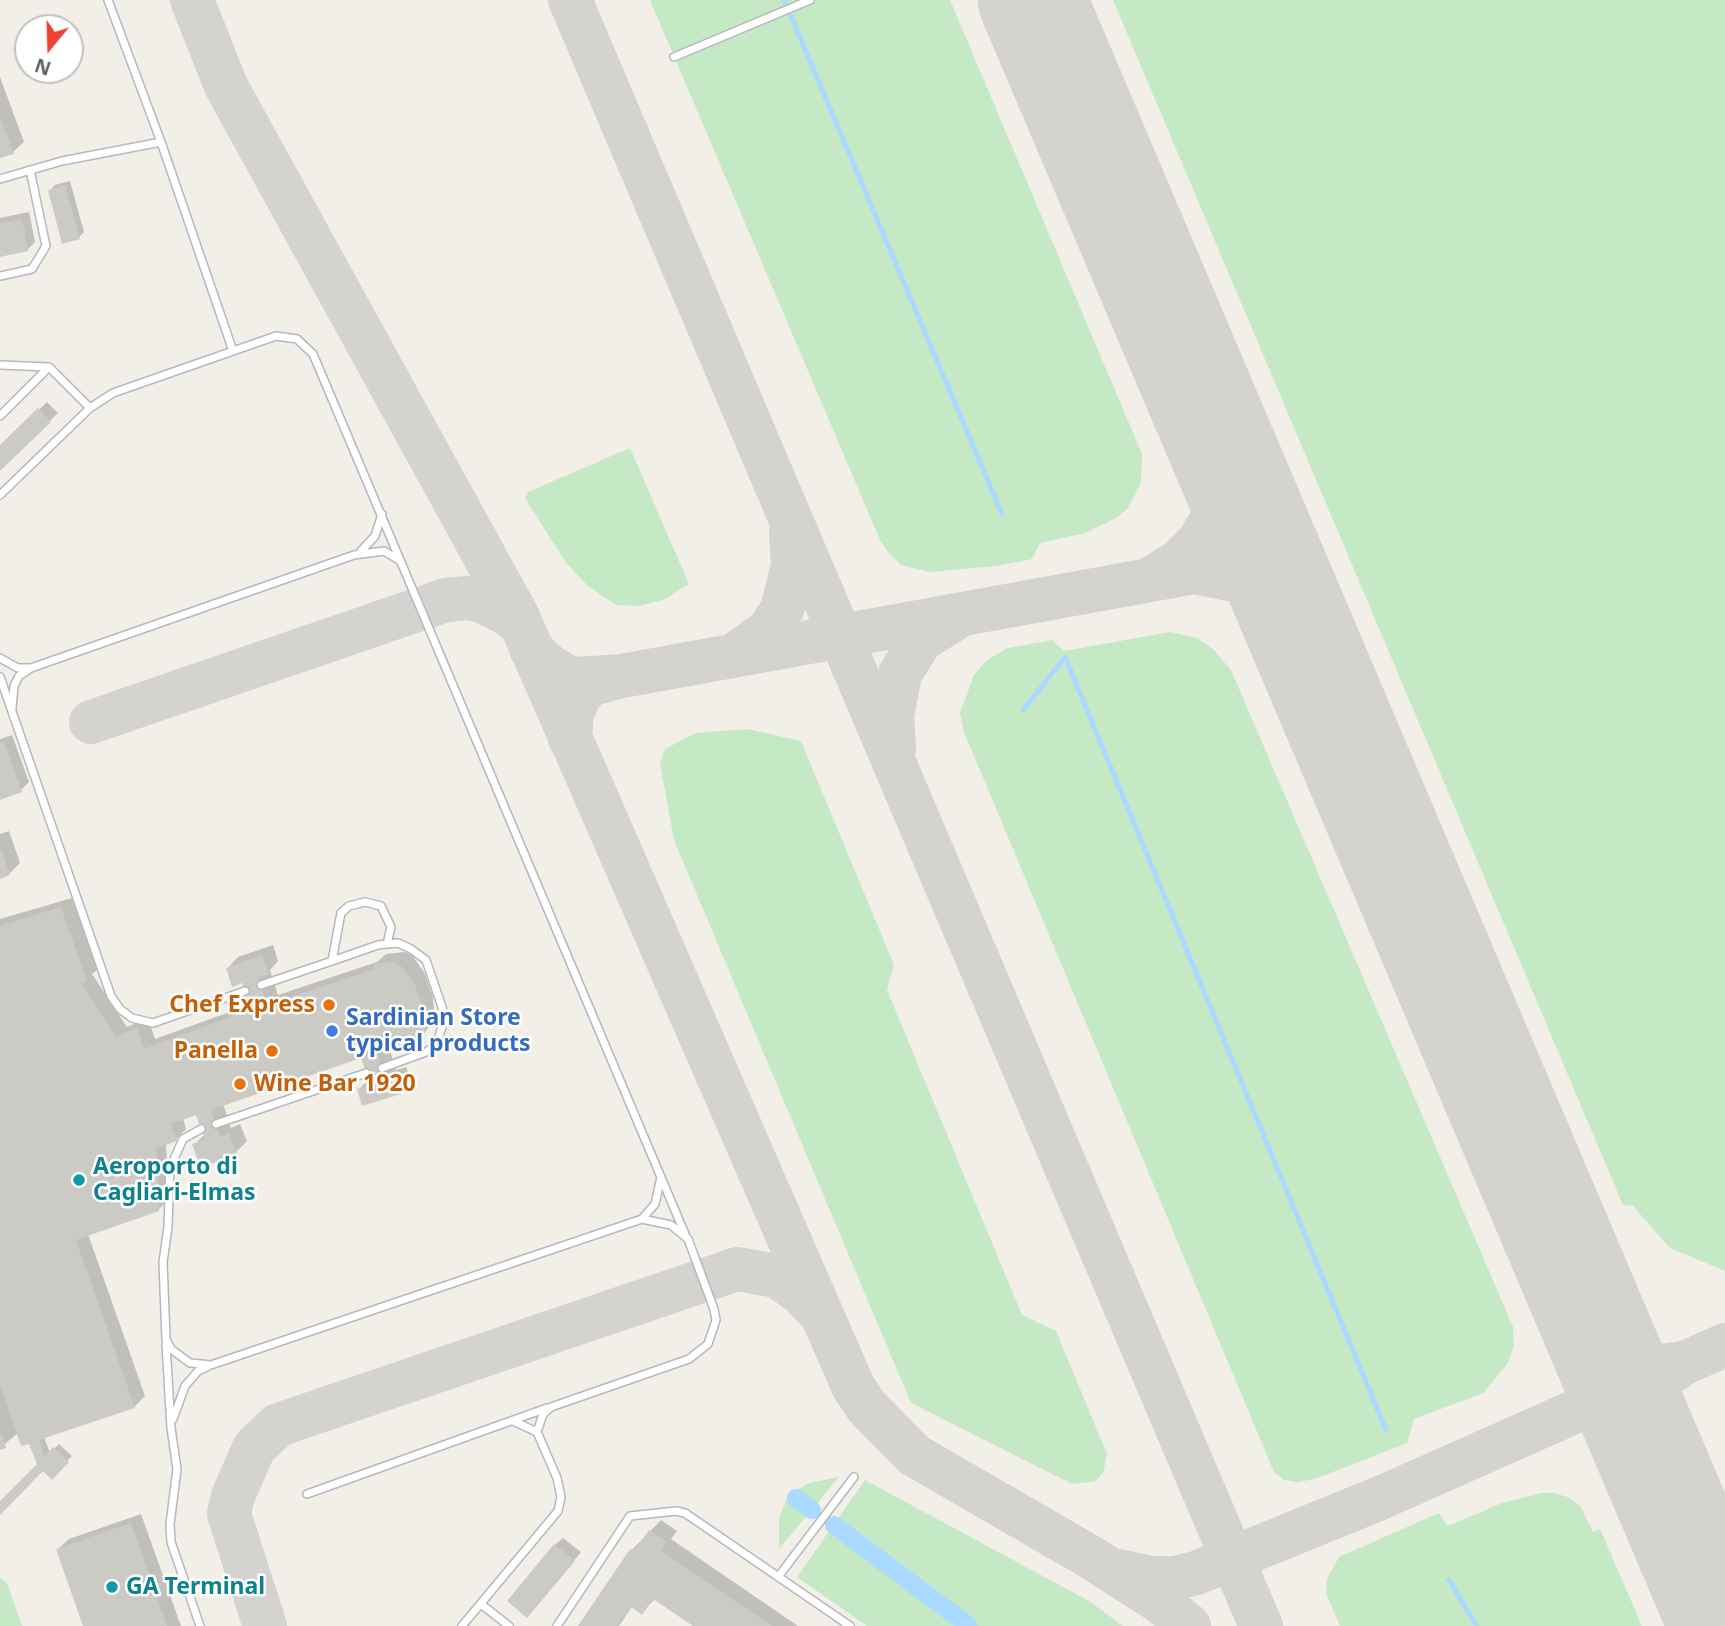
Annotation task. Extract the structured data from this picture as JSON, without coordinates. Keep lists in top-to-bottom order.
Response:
{
  "places": [
    "Chef Express",
    "Sardinian Store typical products",
    "Panella",
    "Wine Bar 1920",
    "Aeroporto di Cagliari-Elmas",
    "GA Terminal"
  ],
  "north": "bottom"
}
